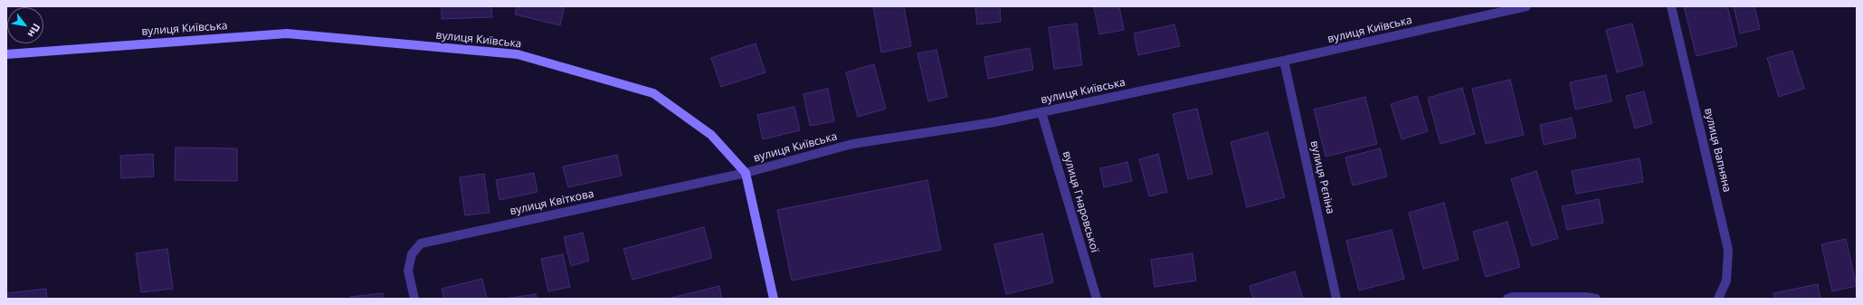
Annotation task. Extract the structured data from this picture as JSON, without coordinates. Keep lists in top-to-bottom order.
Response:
{
  "streets": {
    "street": [
      "вулиця Київська",
      "вулиця Вапняна",
      "вулиця Рєпіна",
      "вулиця Гнаровської",
      "вулиця Квіткова"
    ]
  },
  "crossings": [
    ["вулиця Київська", "вулиця Рєпіна"],
    ["вулиця Київська", "вулиця Гнаровської"],
    ["вулиця Київська", "вулиця Квіткова"]
  ],
  "north": "bottom right"
}
